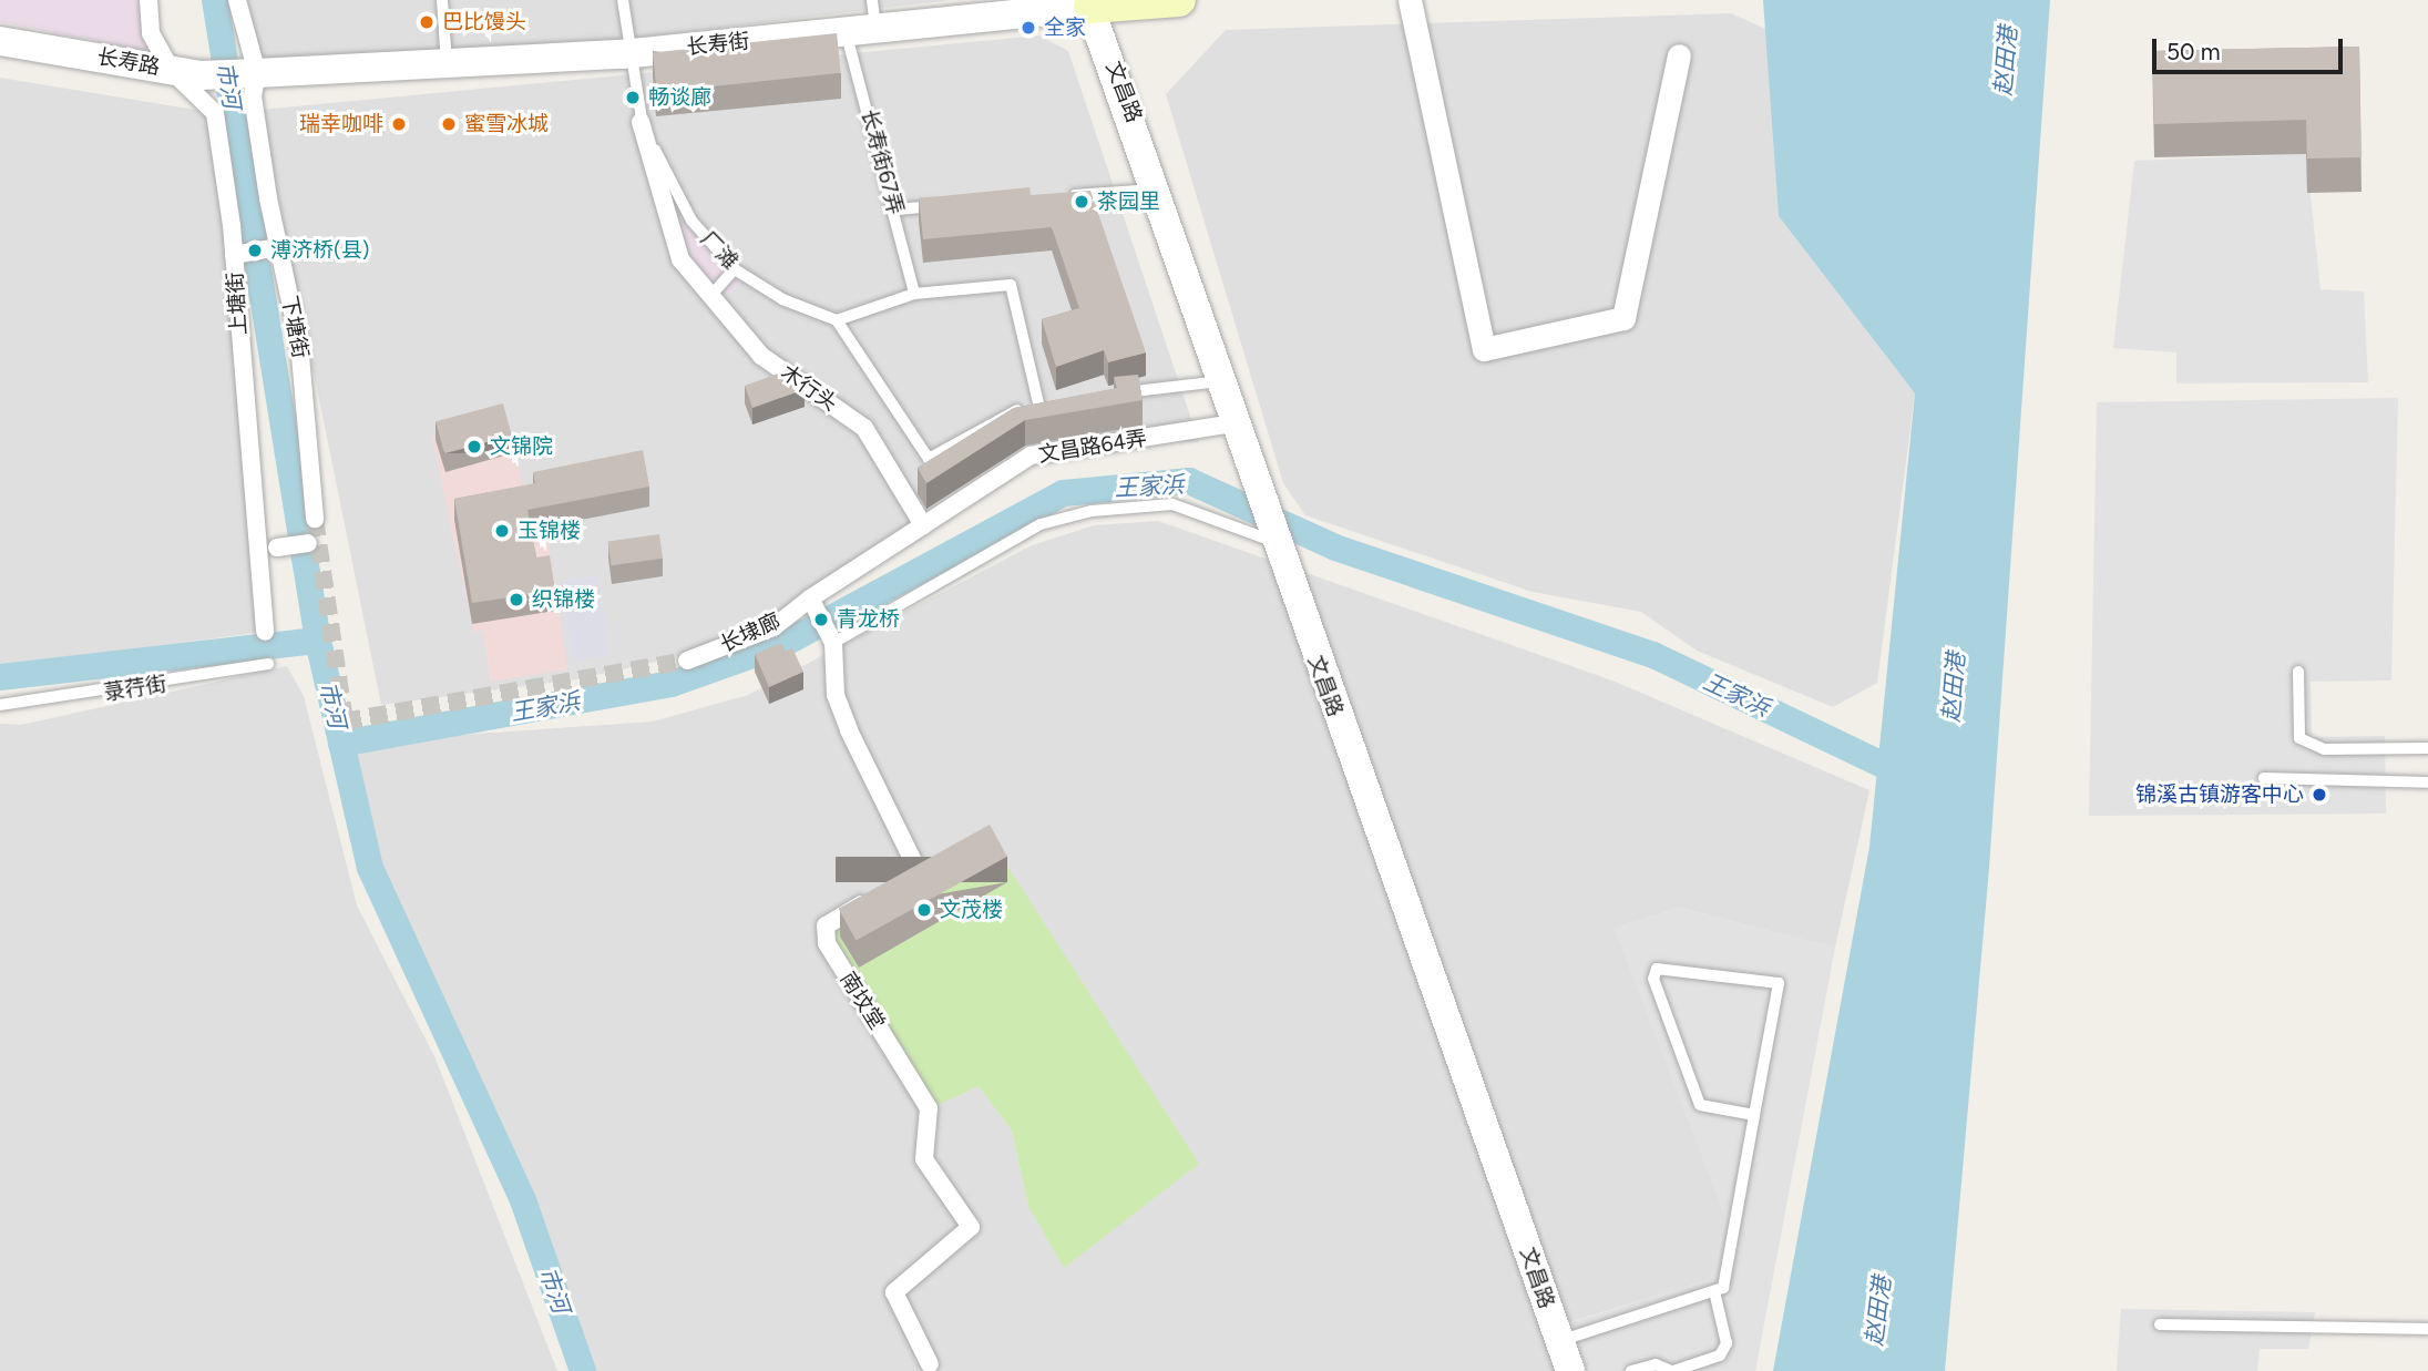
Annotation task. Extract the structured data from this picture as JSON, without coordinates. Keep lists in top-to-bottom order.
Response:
{
  "streets": {
    "main road": ["长寿街"],
    "street": [
      "长寿路",
      "文昌路",
      "上塘街",
      "下塘街",
      "木行头",
      "文昌路64弄",
      "长埭廊",
      "南坟堂"
    ],
    "lane": ["长寿街67弄", "厂滩", "菉荇街"]
  },
  "crossings": [
    ["长寿街", "长寿路"],
    ["长寿街", "文昌路"],
    ["长寿街", "长寿街67弄"],
    ["长寿街", "厂滩"],
    ["长寿街", "下塘街"],
    ["长寿路", "上塘街"],
    ["长寿路", "下塘街"],
    ["文昌路", "文昌路64弄"],
    ["厂滩", "木行头"],
    ["木行头", "文昌路64弄"]
  ],
  "water": ["赵田港", "市河", "王家浜"],
  "places": [
    "巴比馒头",
    "全家",
    "畅谈廊",
    "瑞幸咖啡",
    "蜜雪冰城",
    "茶园里",
    "溥济桥(县)",
    "文锦院",
    "玉锦楼",
    "织锦楼",
    "青龙桥",
    "锦溪古镇游客中心",
    "文茂楼"
  ],
  "scale_bar": "50 m"
}
